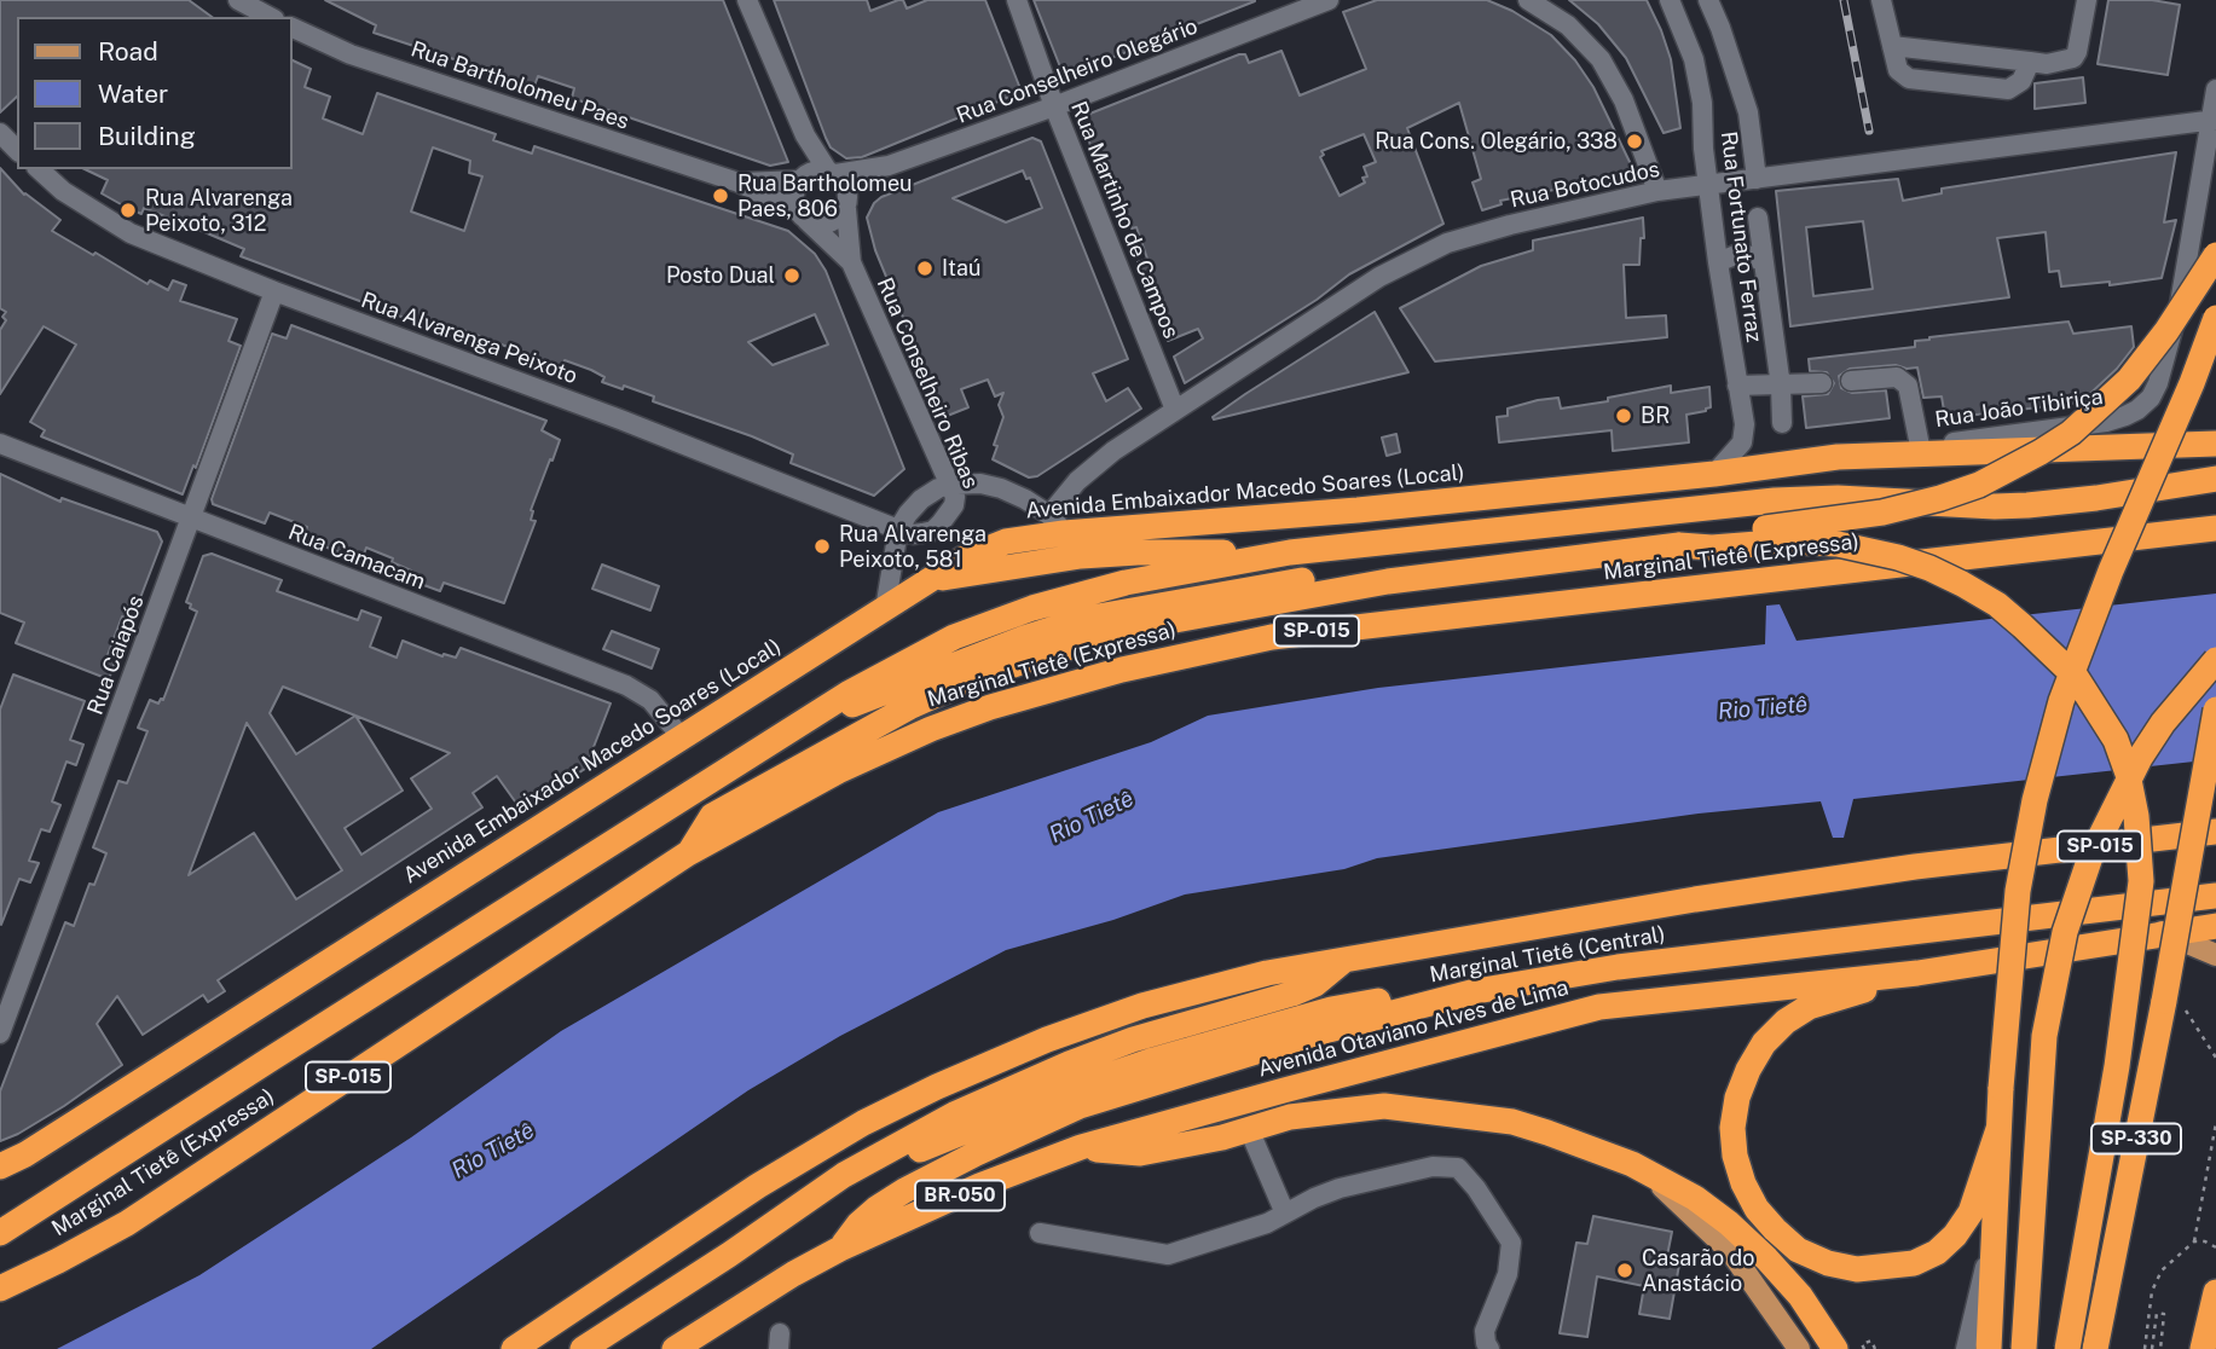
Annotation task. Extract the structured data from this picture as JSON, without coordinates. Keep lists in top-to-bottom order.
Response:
{
  "streets": {
    "highway": [
      "Avenida Embaixador Macedo Soares (Local)",
      "Marginal Tietê (Expressa)",
      "SP-015",
      "Marginal Tietê (Central)",
      "Avenida Otaviano Alves de Lima",
      "SP-330",
      "BR-050"
    ],
    "street": [
      "Rua Conselheiro Olegário",
      "Rua Bartholomeu Paes",
      "Rua Botocudos",
      "Rua Martinho de Campos",
      "Rua Fortunato Ferraz",
      "Rua Alvarenga Peixoto",
      "Rua Conselheiro Ribas",
      "Rua João Tibiriça",
      "Rua Camacam",
      "Rua Caiapós"
    ]
  },
  "crossings": [
    ["Rua Conselheiro Olegário", "Rua Bartholomeu Paes"],
    ["Rua Conselheiro Olegário", "Rua Martinho de Campos"],
    ["Rua Conselheiro Olegário", "Rua Conselheiro Ribas"],
    ["Rua Bartholomeu Paes", "Rua Conselheiro Ribas"],
    ["Rua Botocudos", "Rua Martinho de Campos"],
    ["Rua Botocudos", "Rua Fortunato Ferraz"],
    ["Rua Botocudos", "Rua João Tibiriça"],
    ["Rua Botocudos", "Avenida Embaixador Macedo Soares (Local)"],
    ["Rua Fortunato Ferraz", "Avenida Embaixador Macedo Soares (Local)"],
    ["Rua Alvarenga Peixoto", "Rua Conselheiro Ribas"],
    ["Rua Alvarenga Peixoto", "Rua Caiapós"],
    ["Rua João Tibiriça", "Avenida Embaixador Macedo Soares (Local)"],
    ["Avenida Embaixador Macedo Soares (Local)", "Rua Camacam"],
    ["Rua Camacam", "Rua Caiapós"],
    ["Marginal Tietê (Central)", "Avenida Otaviano Alves de Lima"]
  ],
  "water": ["Rio Tietê"],
  "places": [
    "Rua Cons. Olegário, 338",
    "Rua Bartholomeu Paes, 806",
    "Rua Alvarenga Peixoto, 312",
    "Itaú",
    "Posto Dual",
    "BR",
    "Rua Alvarenga Peixoto, 581",
    "Casarão do Anastácio"
  ],
  "legend": ["Road", "Water", "Building"]
}
